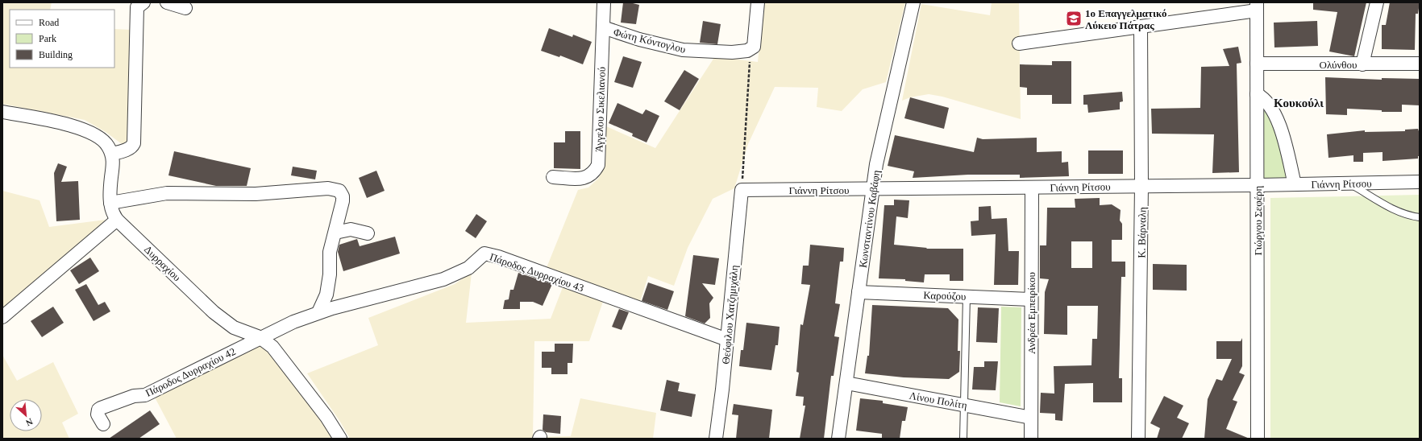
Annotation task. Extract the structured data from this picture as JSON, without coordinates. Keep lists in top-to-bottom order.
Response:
{
  "streets": {
    "street": [
      "Φώτη Κόντογλου",
      "Ολύνθου",
      "Άγγελου Σικελιανού",
      "Γιάννη Ρίτσου",
      "Κωνσταντίνου Καβάφη",
      "Γιώργου Σεφέρη",
      "Κ. Βάρναλη",
      "Δυρραχίου",
      "Πάροδος Δυρραχίου 43",
      "Καρούζου",
      "Ανδρέα Εμπειρίκου",
      "Θεόφιλου Χατζημιχάλη",
      "Πάροδος Δυρραχίου 42",
      "Λίνου Πολίτη"
    ]
  },
  "crossings": [
    ["Φώτη Κόντογλου", "Άγγελου Σικελιανού"],
    ["Ολύνθου", "Γιώργου Σεφέρη"],
    ["Γιάννη Ρίτσου", "Κωνσταντίνου Καβάφη"],
    ["Γιάννη Ρίτσου", "Γιώργου Σεφέρη"],
    ["Γιάννη Ρίτσου", "Κ. Βάρναλη"],
    ["Γιάννη Ρίτσου", "Ανδρέα Εμπειρίκου"],
    ["Γιάννη Ρίτσου", "Θεόφιλου Χατζημιχάλη"],
    ["Κωνσταντίνου Καβάφη", "Καρούζου"],
    ["Κωνσταντίνου Καβάφη", "Λίνου Πολίτη"],
    ["Δυρραχίου", "Πάροδος Δυρραχίου 43"],
    ["Δυρραχίου", "Πάροδος Δυρραχίου 42"],
    ["Πάροδος Δυρραχίου 43", "Θεόφιλου Χατζημιχάλη"],
    ["Πάροδος Δυρραχίου 43", "Πάροδος Δυρραχίου 42"],
    ["Καρούζου", "Ανδρέα Εμπειρίκου"],
    ["Ανδρέα Εμπειρίκου", "Λίνου Πολίτη"]
  ],
  "districts": ["Κουκούλι"],
  "places": {
    "school or university": ["1o Επαγγελματικό Λύκειο Πάτρας"]
  },
  "legend": ["Road", "Park", "Building"],
  "north": "bottom right"
}
